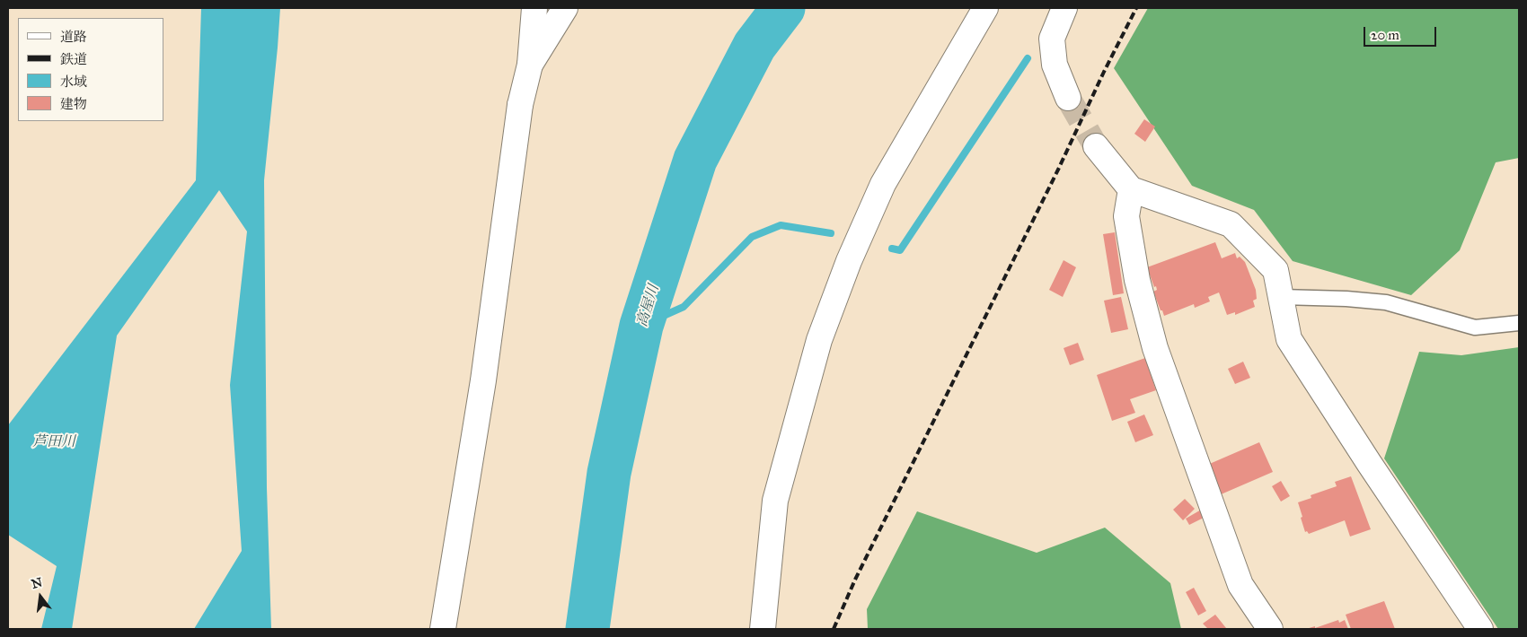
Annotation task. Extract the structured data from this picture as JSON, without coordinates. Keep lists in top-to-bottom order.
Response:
{
  "water": ["高屋川", "芦田川"],
  "legend": [
    "道路",
    "鉄道",
    "水域",
    "建物"
  ],
  "scale_bar": "20 m",
  "north": "top"
}
